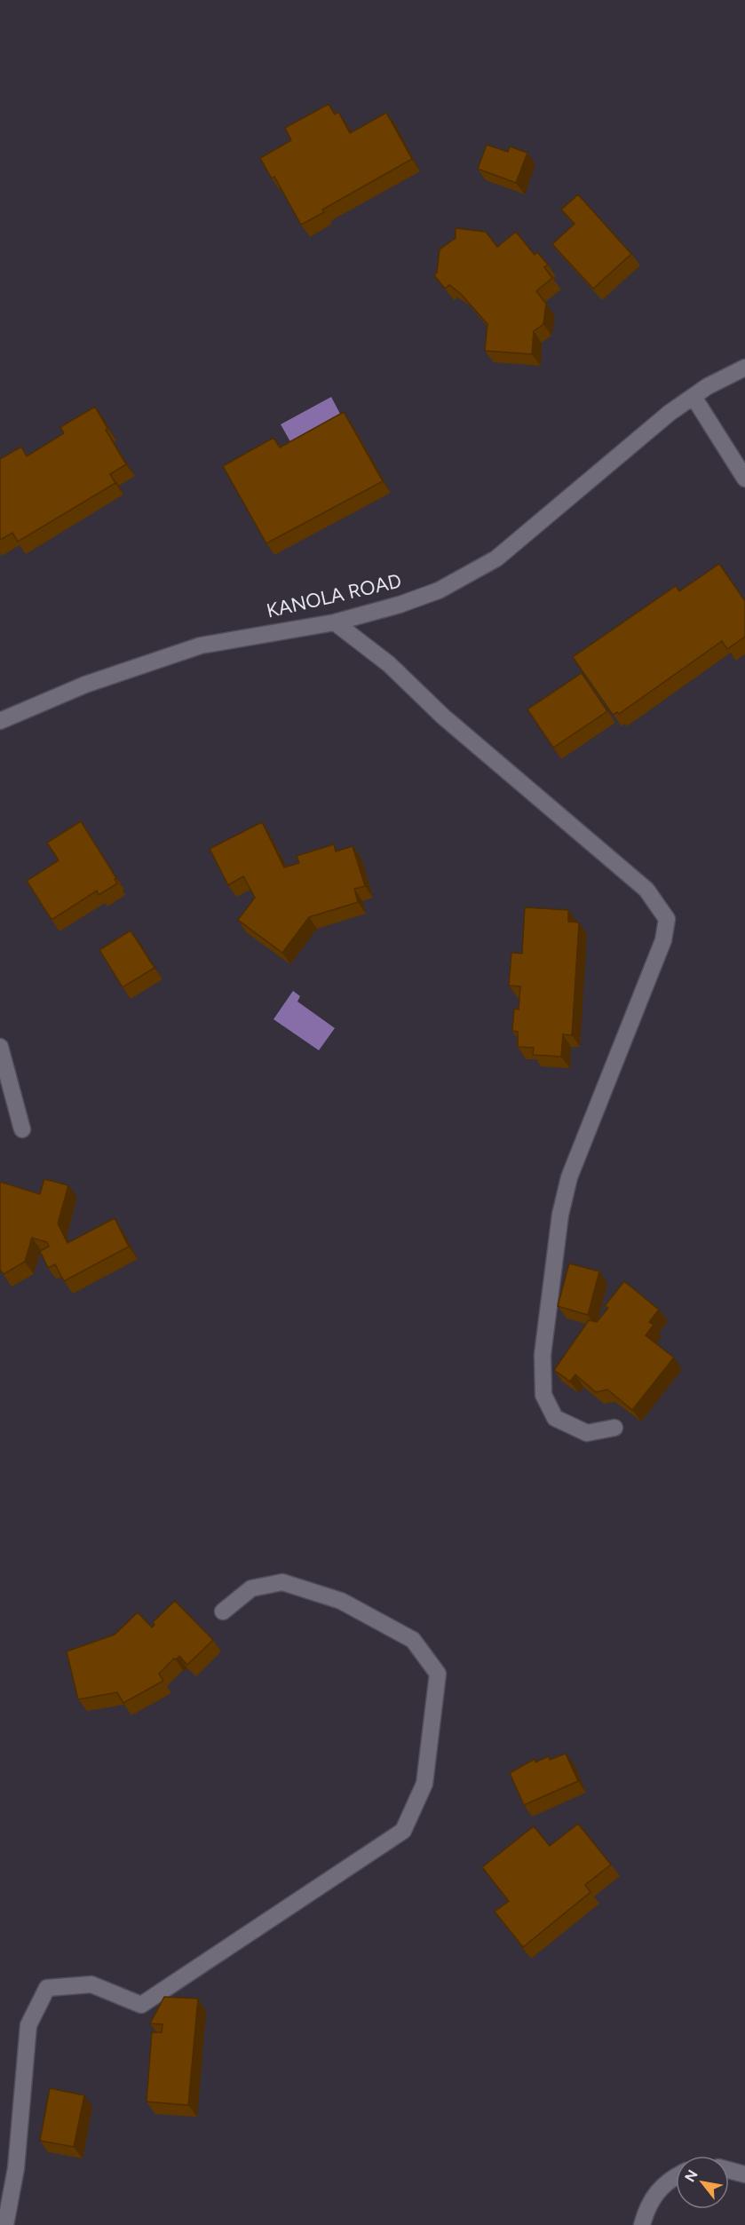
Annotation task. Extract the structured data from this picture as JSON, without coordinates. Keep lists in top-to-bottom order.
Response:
{
  "streets": {
    "street": ["KANOLA ROAD"]
  },
  "north": "top left"
}
